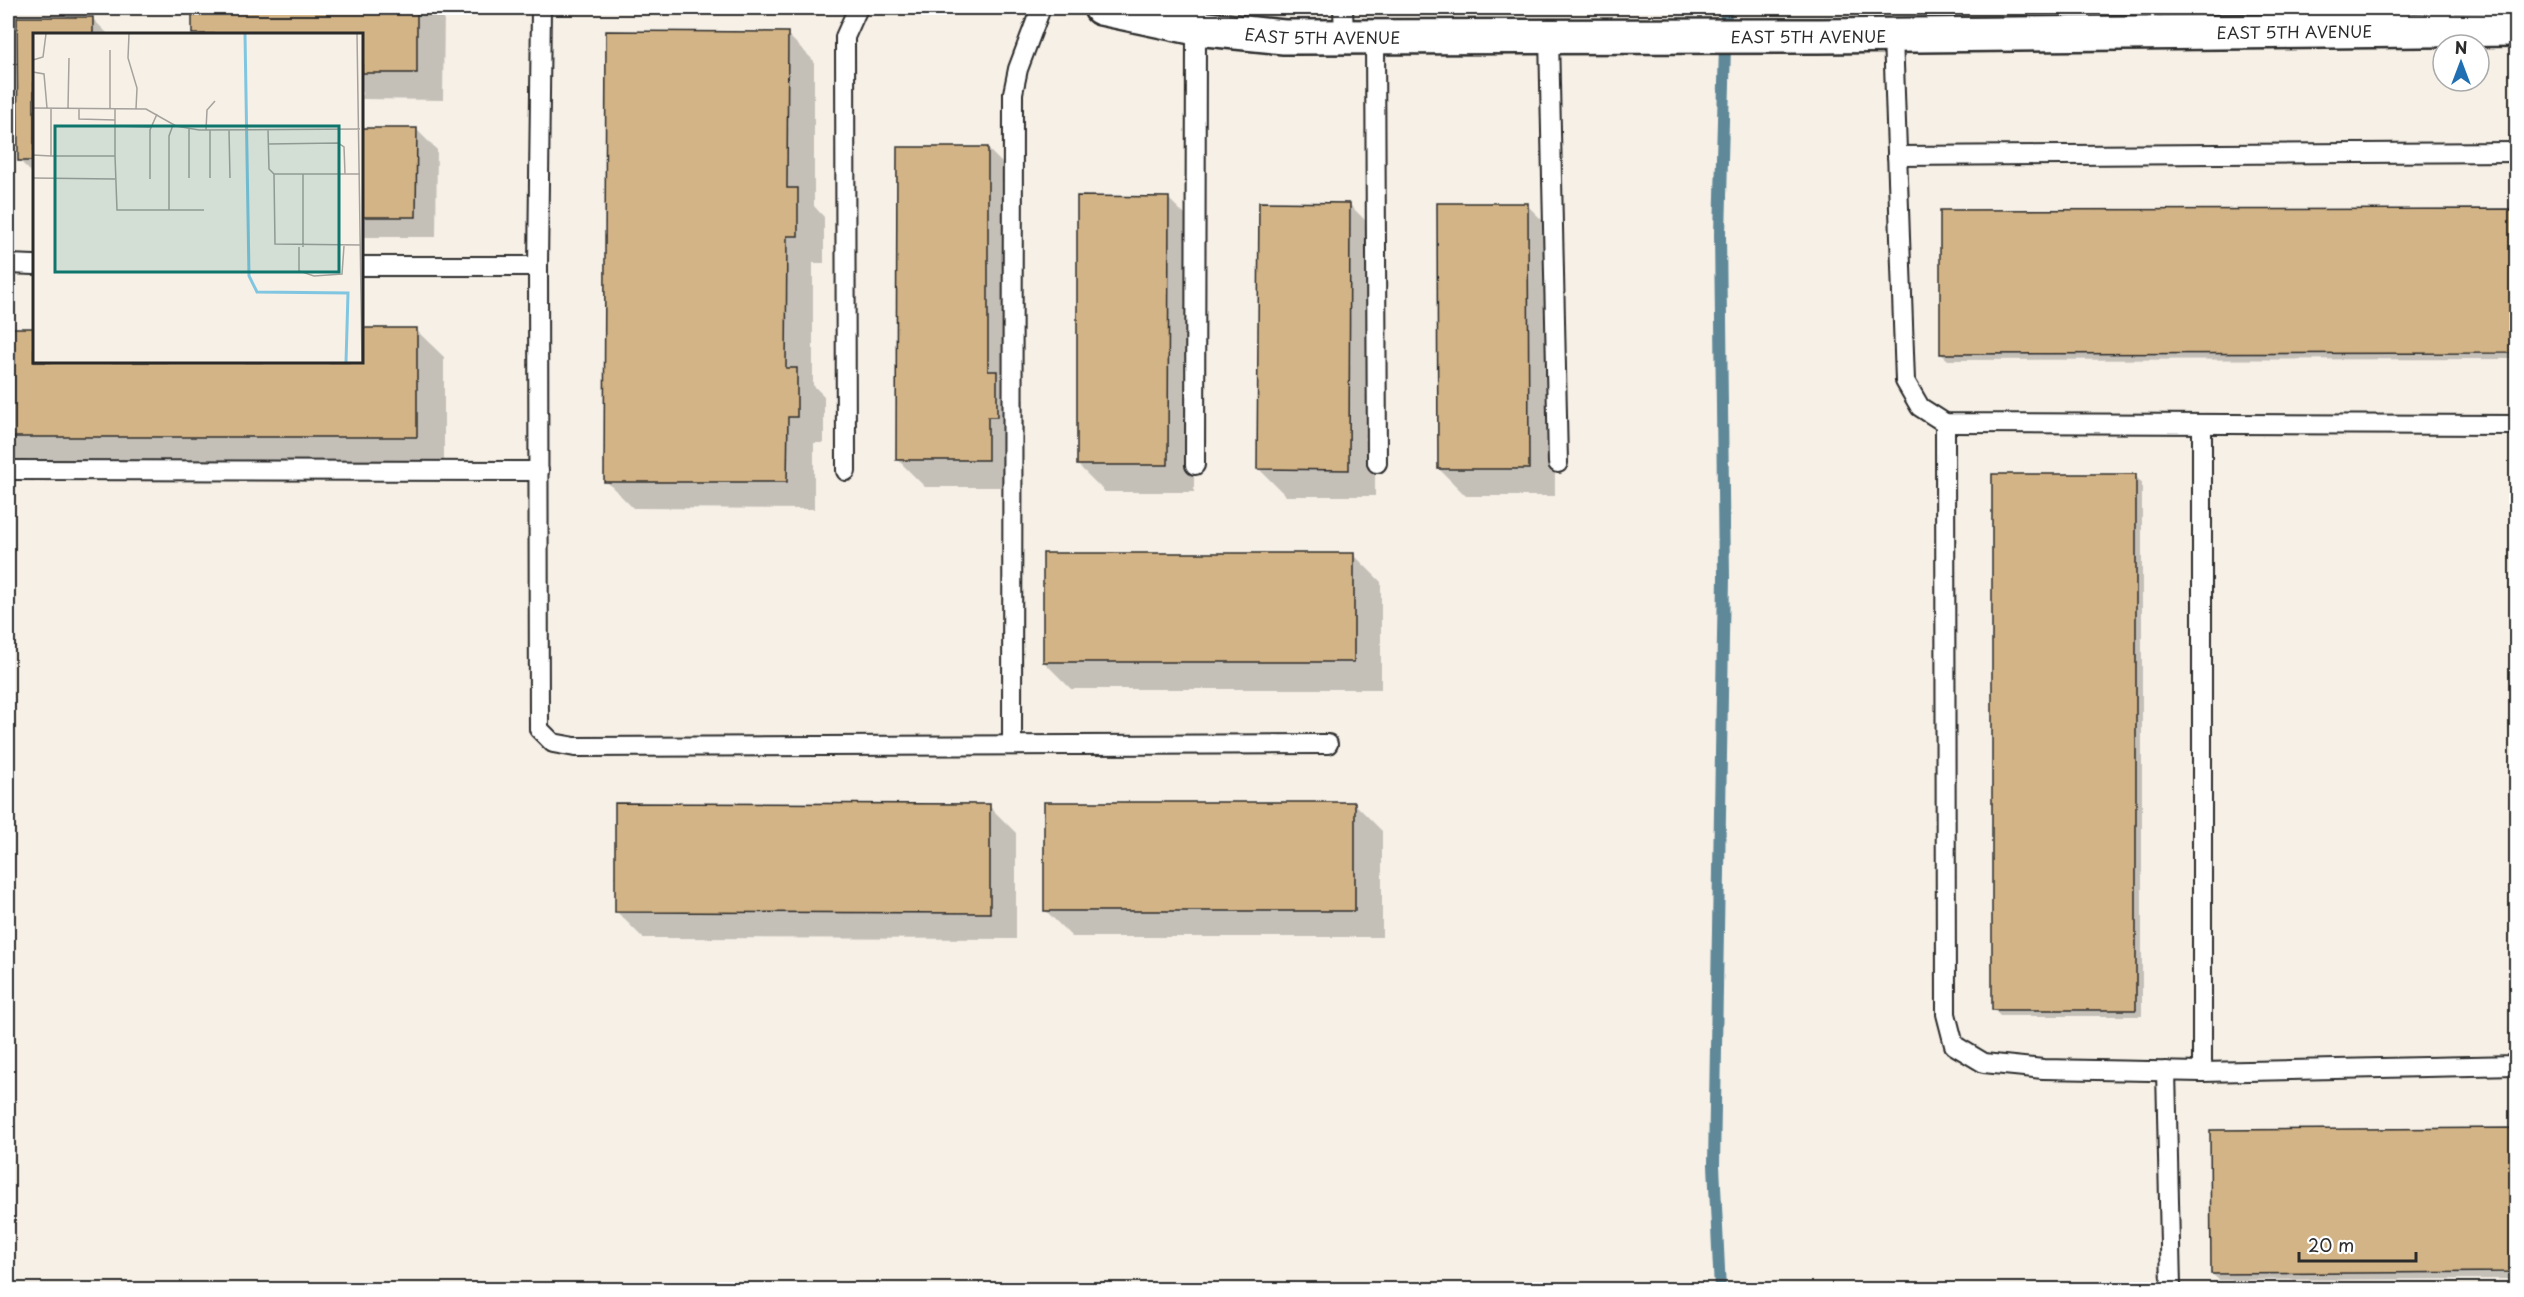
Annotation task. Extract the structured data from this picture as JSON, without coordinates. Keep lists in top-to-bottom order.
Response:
{
  "streets": {
    "street": ["EAST 5TH AVENUE"]
  },
  "scale_bar": "20 m",
  "north": "top"
}
